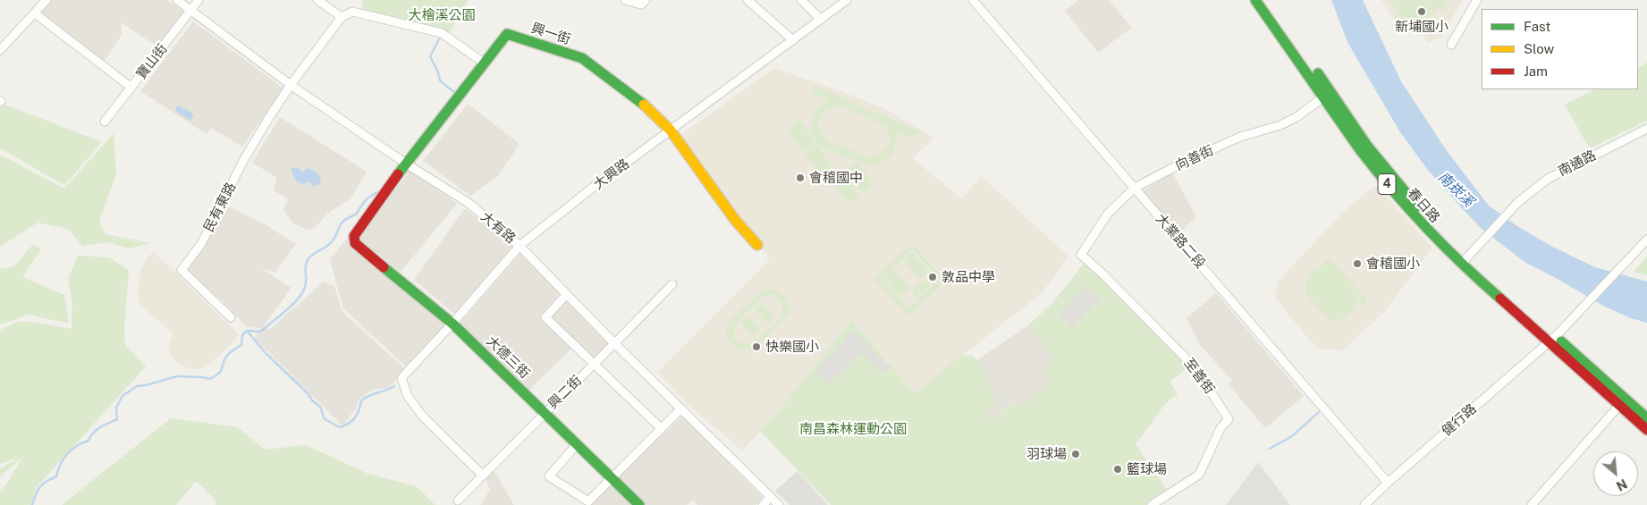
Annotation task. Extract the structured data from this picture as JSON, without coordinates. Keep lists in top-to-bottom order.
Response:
{
  "streets": {
    "street": [
      "興一街",
      "寶山街",
      "向善街",
      "南通路",
      "大興路",
      "4",
      "春日路",
      "民有東路",
      "大有路",
      "大業路二段",
      "大德三街",
      "至善街",
      "興二街",
      "健行路"
    ]
  },
  "crossings": [
    ["興一街", "大興路"],
    ["興一街", "大有路"],
    ["興一街", "大德三街"],
    ["寶山街", "大有路"],
    ["向善街", "春日路"],
    ["向善街", "大業路二段"],
    ["向善街", "至善街"],
    ["南通路", "春日路"],
    ["大興路", "大有路"],
    ["大興路", "大德三街"],
    ["大興路", "興二街"],
    ["4", "春日路"],
    ["春日路", "健行路"],
    ["民有東路", "大有路"],
    ["大有路", "興二街"],
    ["大業路二段", "健行路"],
    ["大德三街", "興二街"]
  ],
  "water": ["南崁溪"],
  "parks": ["大檜溪公園", "南昌森林運動公園"],
  "places": [
    "新埔國小",
    "會稽國中",
    "會稽國小",
    "敦品中學",
    "快樂國小",
    "羽球場",
    "籃球場"
  ],
  "legend": ["Fast", "Slow", "Jam"],
  "north": "bottom right"
}
